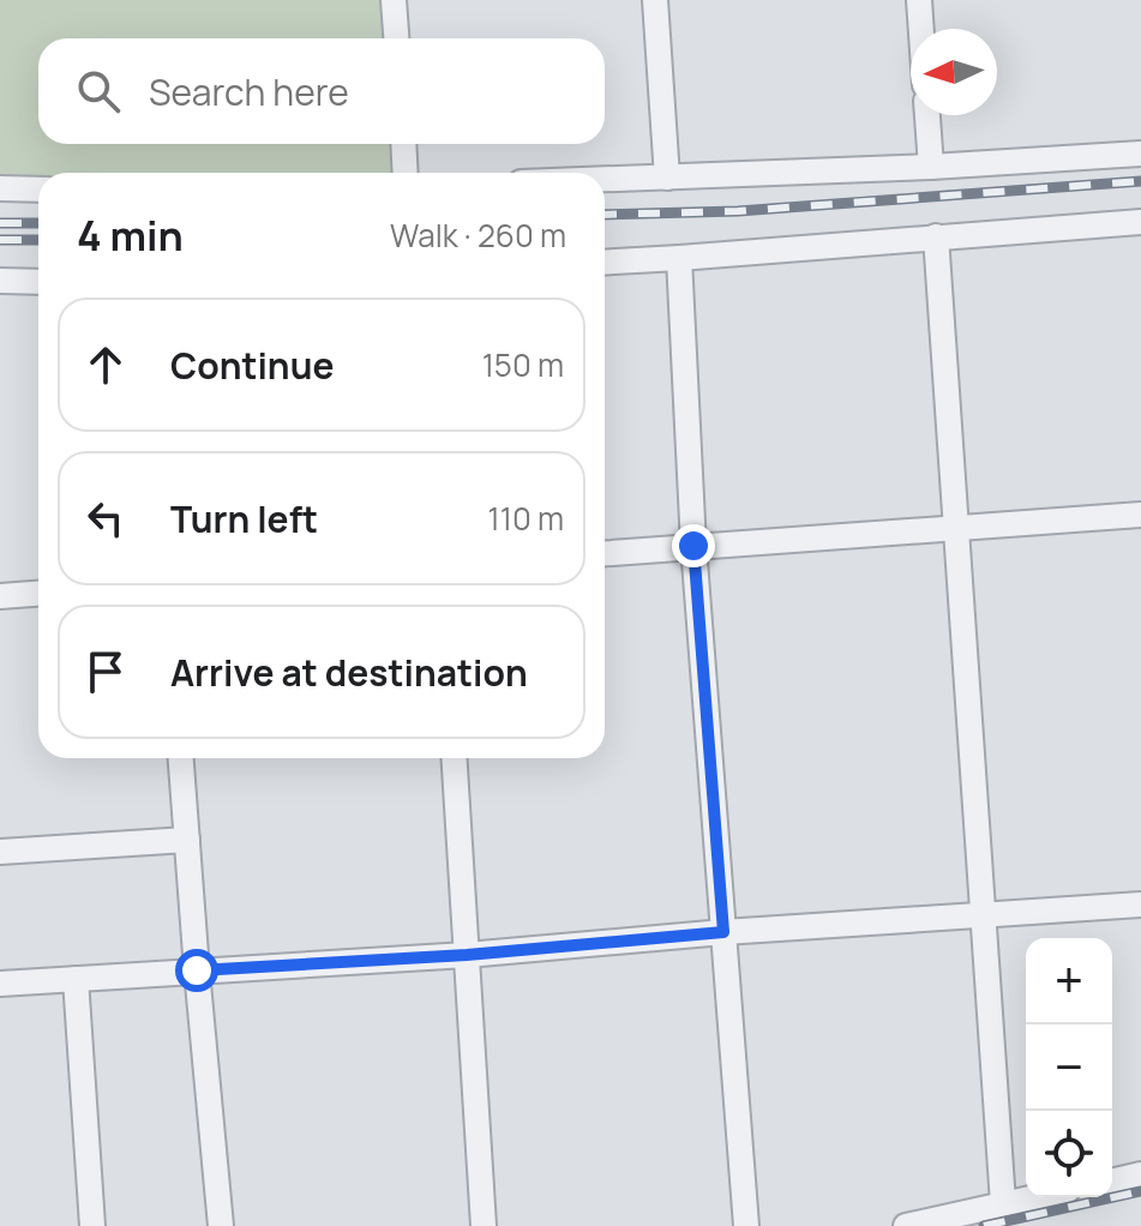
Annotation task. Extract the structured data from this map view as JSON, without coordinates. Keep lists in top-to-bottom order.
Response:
{
  "north": "left",
  "page": {
    "search": "Search here",
    "heading": ["4 min", "Walk · 260 m"],
    "list": [
      ["Continue", "150 m"],
      ["Turn left", "110 m"],
      "Arrive at destination"
    ],
    "map_buttons": ["+", "−"]
  }
}
